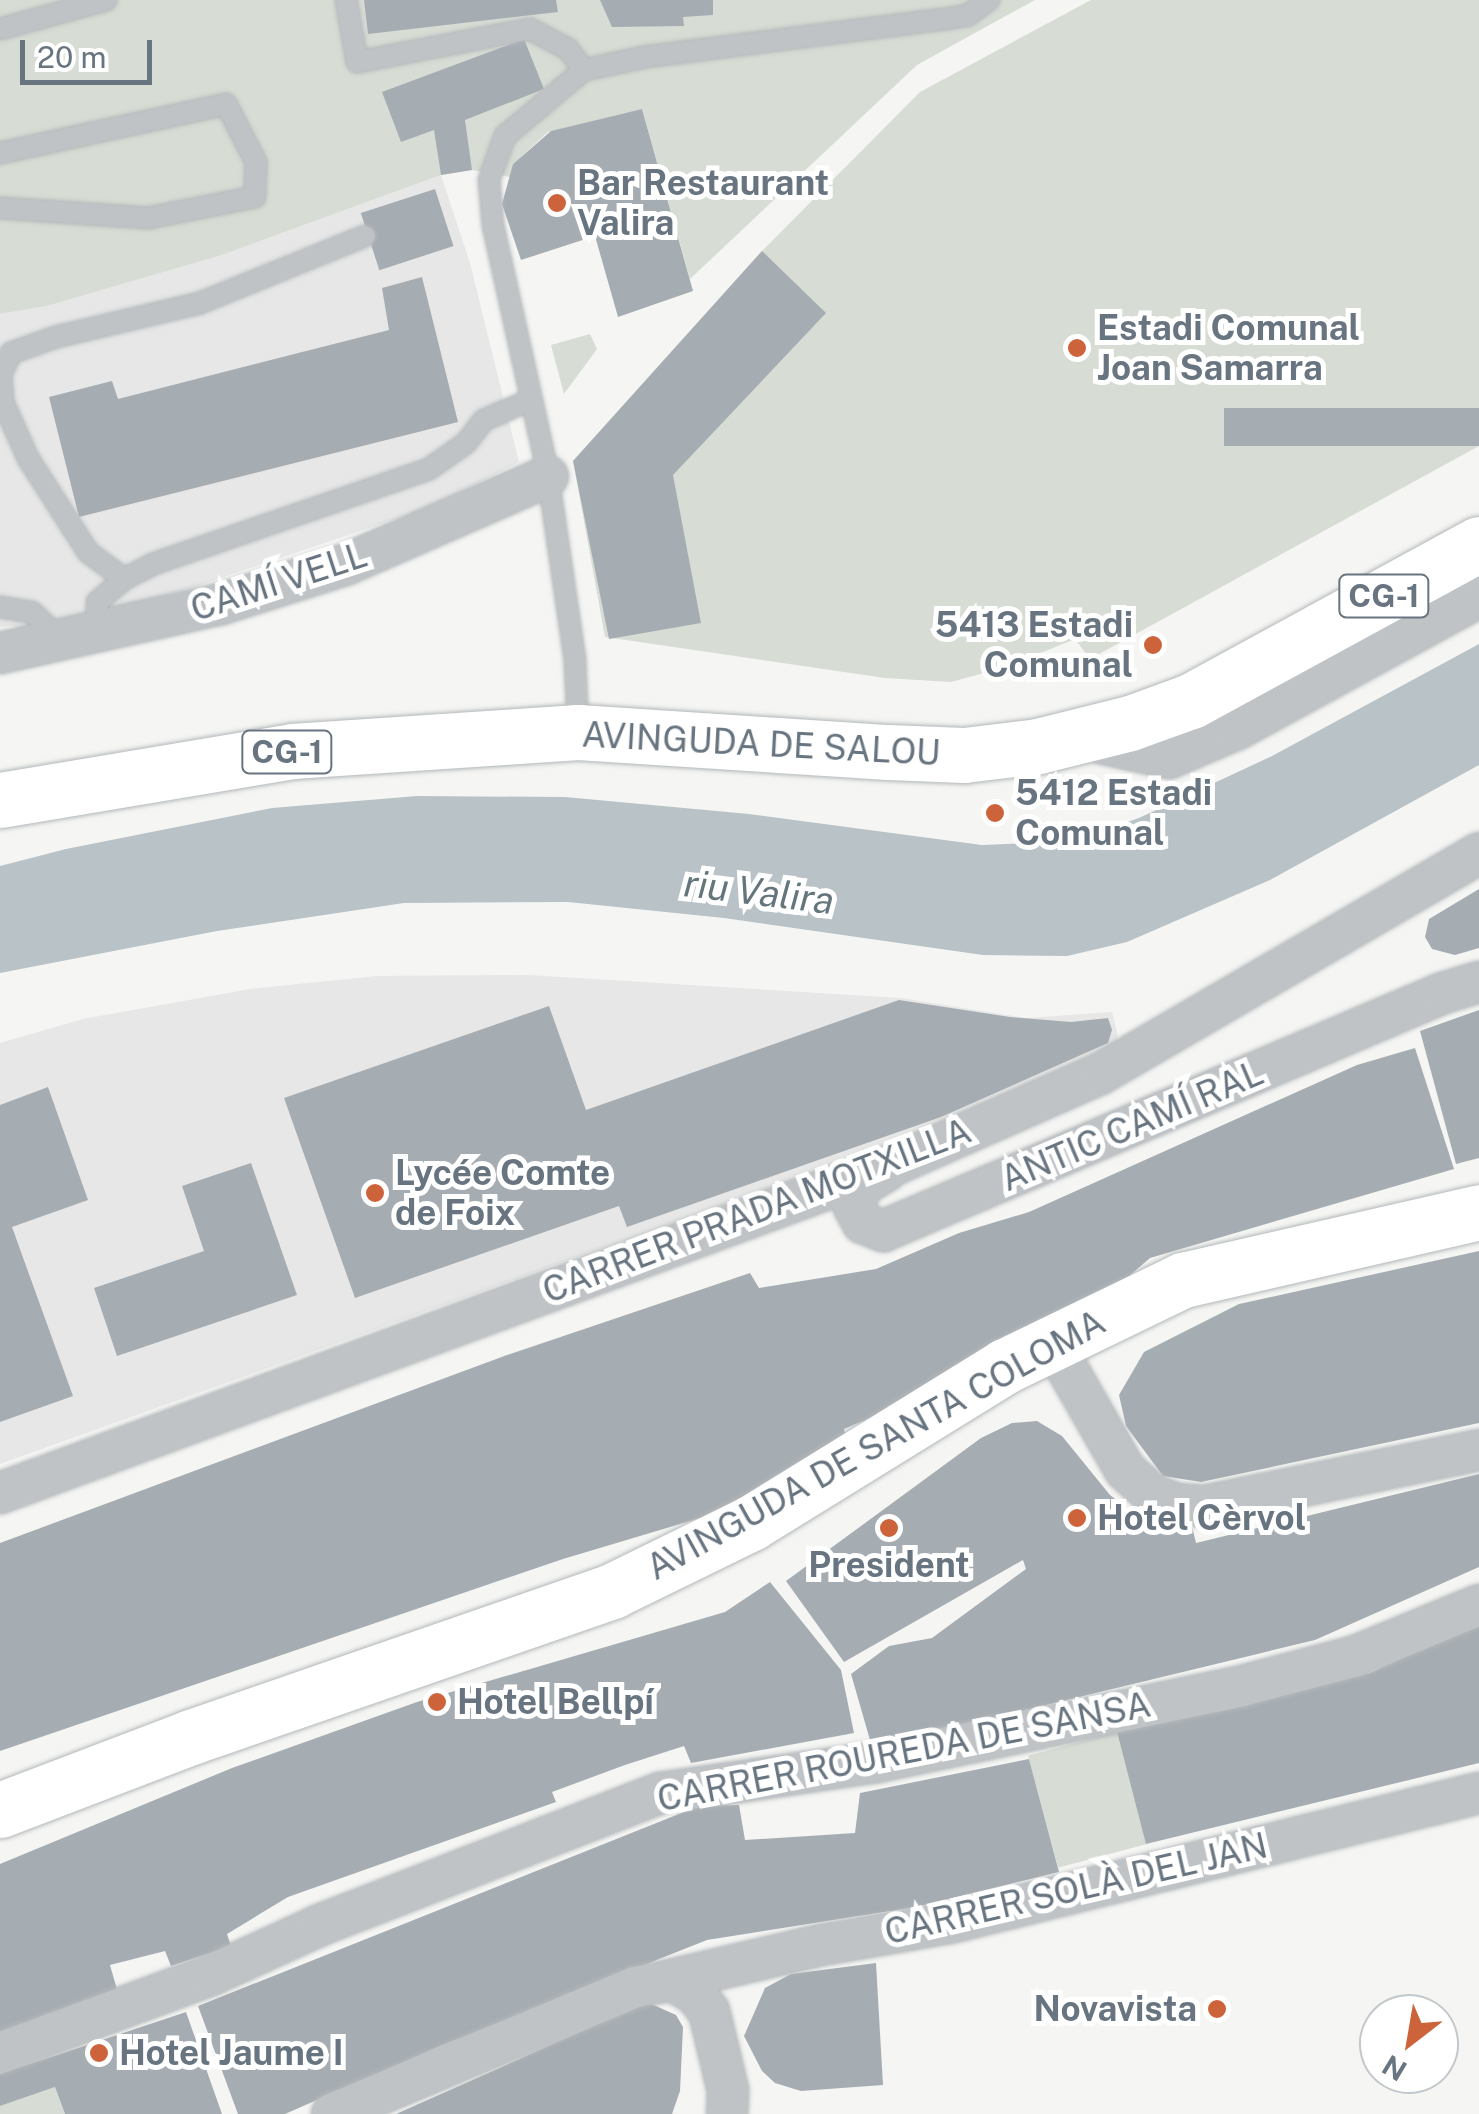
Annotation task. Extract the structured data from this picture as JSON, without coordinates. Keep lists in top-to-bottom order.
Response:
{
  "streets": {
    "main road": ["CG-1", "AVINGUDA DE SALOU", "AVINGUDA DE SANTA COLOMA"],
    "street": [
      "CAMÍ VELL",
      "ANTIC CAMÍ RAL",
      "CARRER PRADA MOTXILLA",
      "CARRER ROUREDA DE SANSA",
      "CARRER SOLÀ DEL JAN"
    ]
  },
  "crossings": [
    ["ANTIC CAMÍ RAL", "CARRER PRADA MOTXILLA"]
  ],
  "water": ["riu Valira"],
  "places": [
    "Bar Restaurant Valira",
    "Estadi Comunal Joan Samarra",
    "5413 Estadi Comunal",
    "5412 Estadi Comunal",
    "Lycée Comte de Foix",
    "Hotel Cèrvol",
    "President",
    "Hotel Bellpí",
    "Novavista",
    "Hotel Jaume I"
  ],
  "scale_bar": "20 m",
  "north": "bottom left"
}
